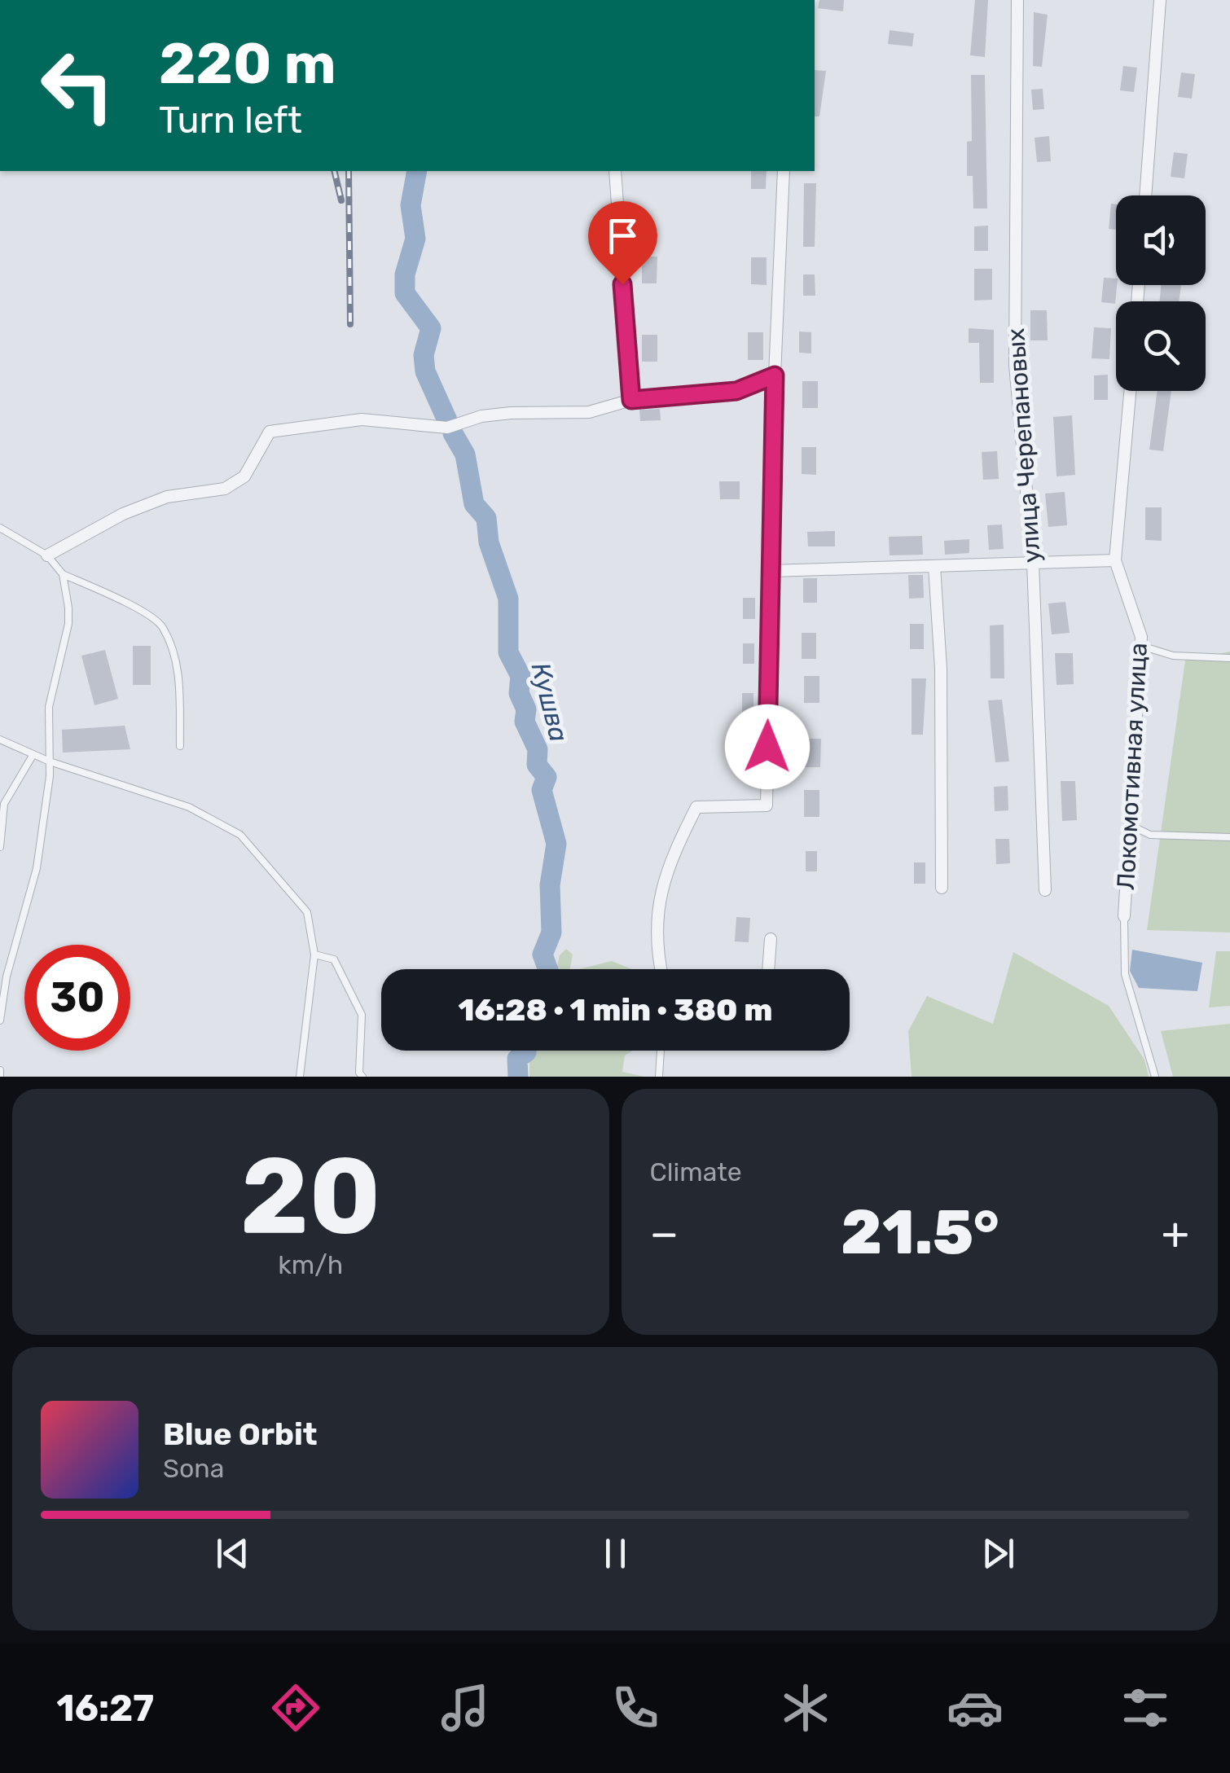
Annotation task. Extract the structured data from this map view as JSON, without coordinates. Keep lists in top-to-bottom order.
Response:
{
  "streets": {
    "street": ["улица Черепановых", "Локомотивная улица"]
  },
  "water": ["Кушва"],
  "page": {
    "turn": ["220 m", "Turn left"],
    "limit": "30",
    "trip": "16:28 · 1 min · 380 m",
    "tile": [
      ["20", "km/h"],
      "Climate"
    ],
    "heat": ["−", "21.5°", "+"],
    "song": ["Blue Orbit", "Sona"],
    "tabs": "16:27"
  }
}
